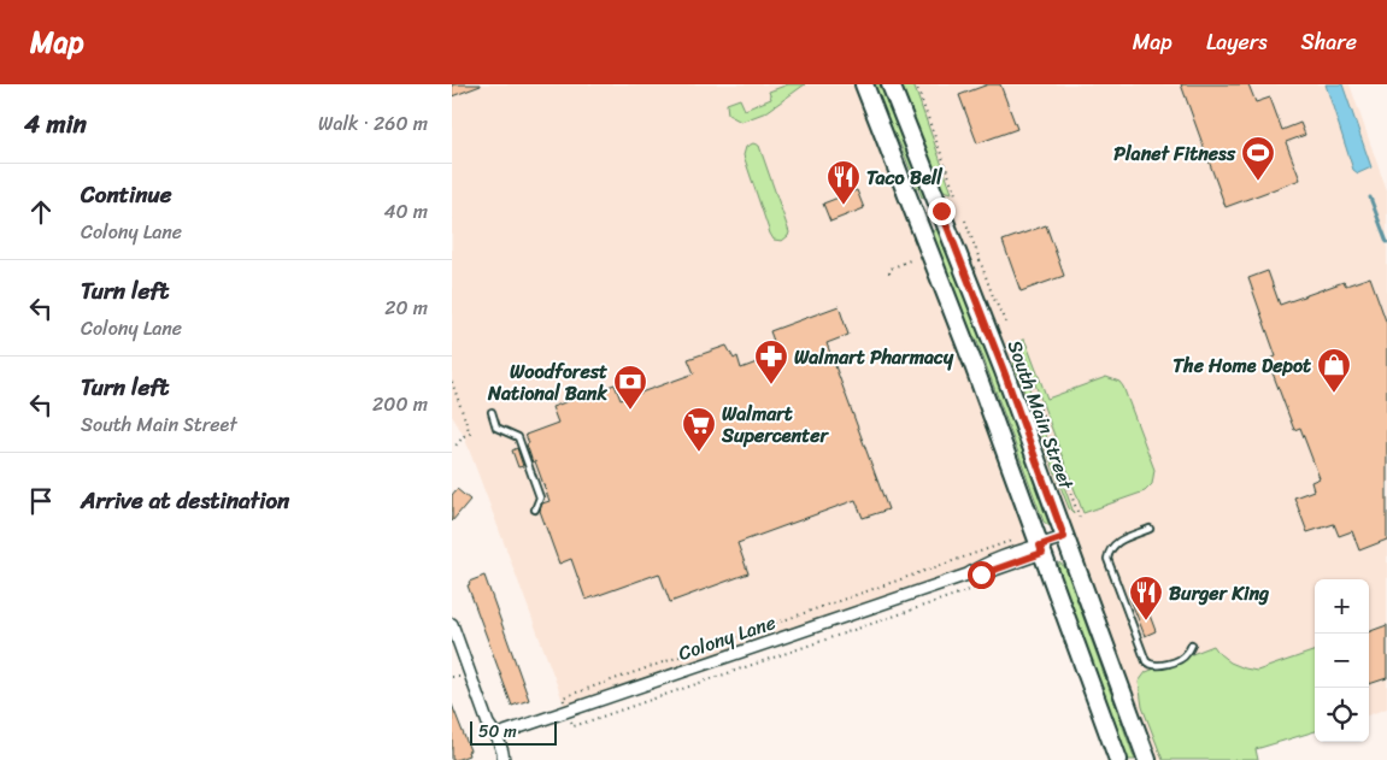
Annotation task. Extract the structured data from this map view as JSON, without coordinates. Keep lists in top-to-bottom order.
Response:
{
  "streets": {
    "main road": ["South Main Street"],
    "street": ["Colony Lane"]
  },
  "crossings": [
    ["South Main Street", "Colony Lane"]
  ],
  "places": {
    "sports": ["Planet Fitness"],
    "restaurant": ["Taco Bell", "Burger King"],
    "pharmacy": ["Walmart Pharmacy"],
    "shop": ["The Home Depot"],
    "bank": ["Woodforest National Bank"],
    "supermarket": ["Walmart Supercenter"]
  },
  "scale_bar": "50 m",
  "page": {
    "header": "Map",
    "nav": ["Map", "Layers", "Share"],
    "heading": ["4 min", "Walk · 260 m"],
    "list": [
      ["Continue", "Colony Lane", "40 m"],
      ["Turn left", "Colony Lane", "20 m"],
      ["Turn left", "South Main Street", "200 m"],
      "Arrive at destination"
    ],
    "map_buttons": ["+", "−"],
    "scale": "50 m"
  }
}
